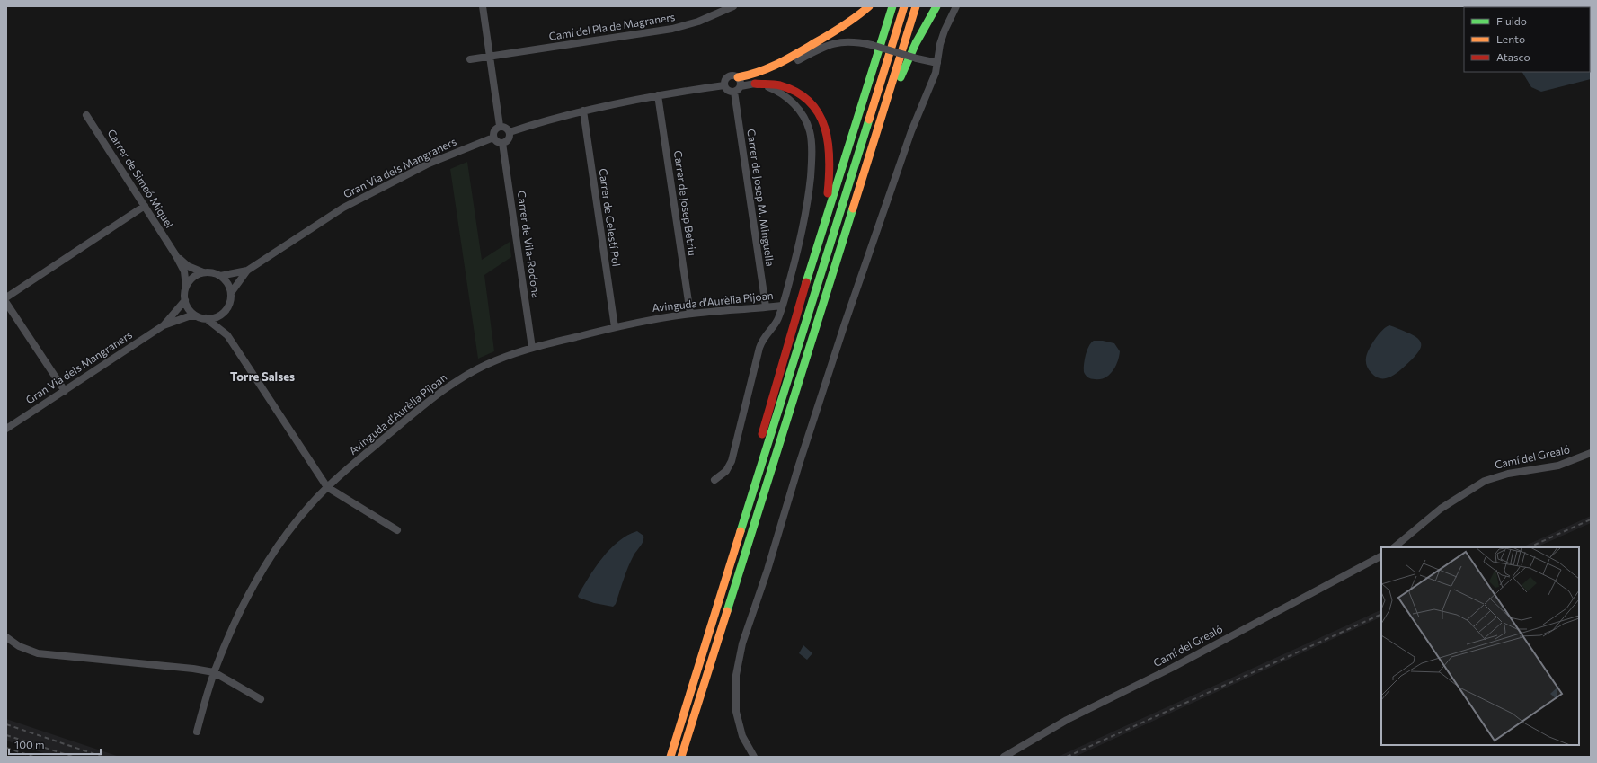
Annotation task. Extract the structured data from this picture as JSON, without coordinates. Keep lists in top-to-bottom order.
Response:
{
  "streets": {
    "street": [
      "Camí del Pla de Magraners",
      "Gran Via dels Mangraners",
      "Carrer de Simeó Miquel",
      "Carrer de Josep M. Minguella",
      "Carrer de Josep Betriu",
      "Carrer de Celestí Pol",
      "Carrer de Vila-Rodona",
      "Avinguda d'Aurèlia Pijoan",
      "Camí del Grealó"
    ]
  },
  "crossings": [
    ["Gran Via dels Mangraners", "Carrer de Simeó Miquel"],
    ["Gran Via dels Mangraners", "Carrer de Vila-Rodona"],
    ["Carrer de Josep M. Minguella", "Avinguda d'Aurèlia Pijoan"],
    ["Carrer de Josep Betriu", "Avinguda d'Aurèlia Pijoan"],
    ["Carrer de Celestí Pol", "Avinguda d'Aurèlia Pijoan"],
    ["Carrer de Vila-Rodona", "Avinguda d'Aurèlia Pijoan"]
  ],
  "districts": ["Torre Salses"],
  "legend": ["Fluido", "Lento", "Atasco"],
  "scale_bar": "100 m"
}
